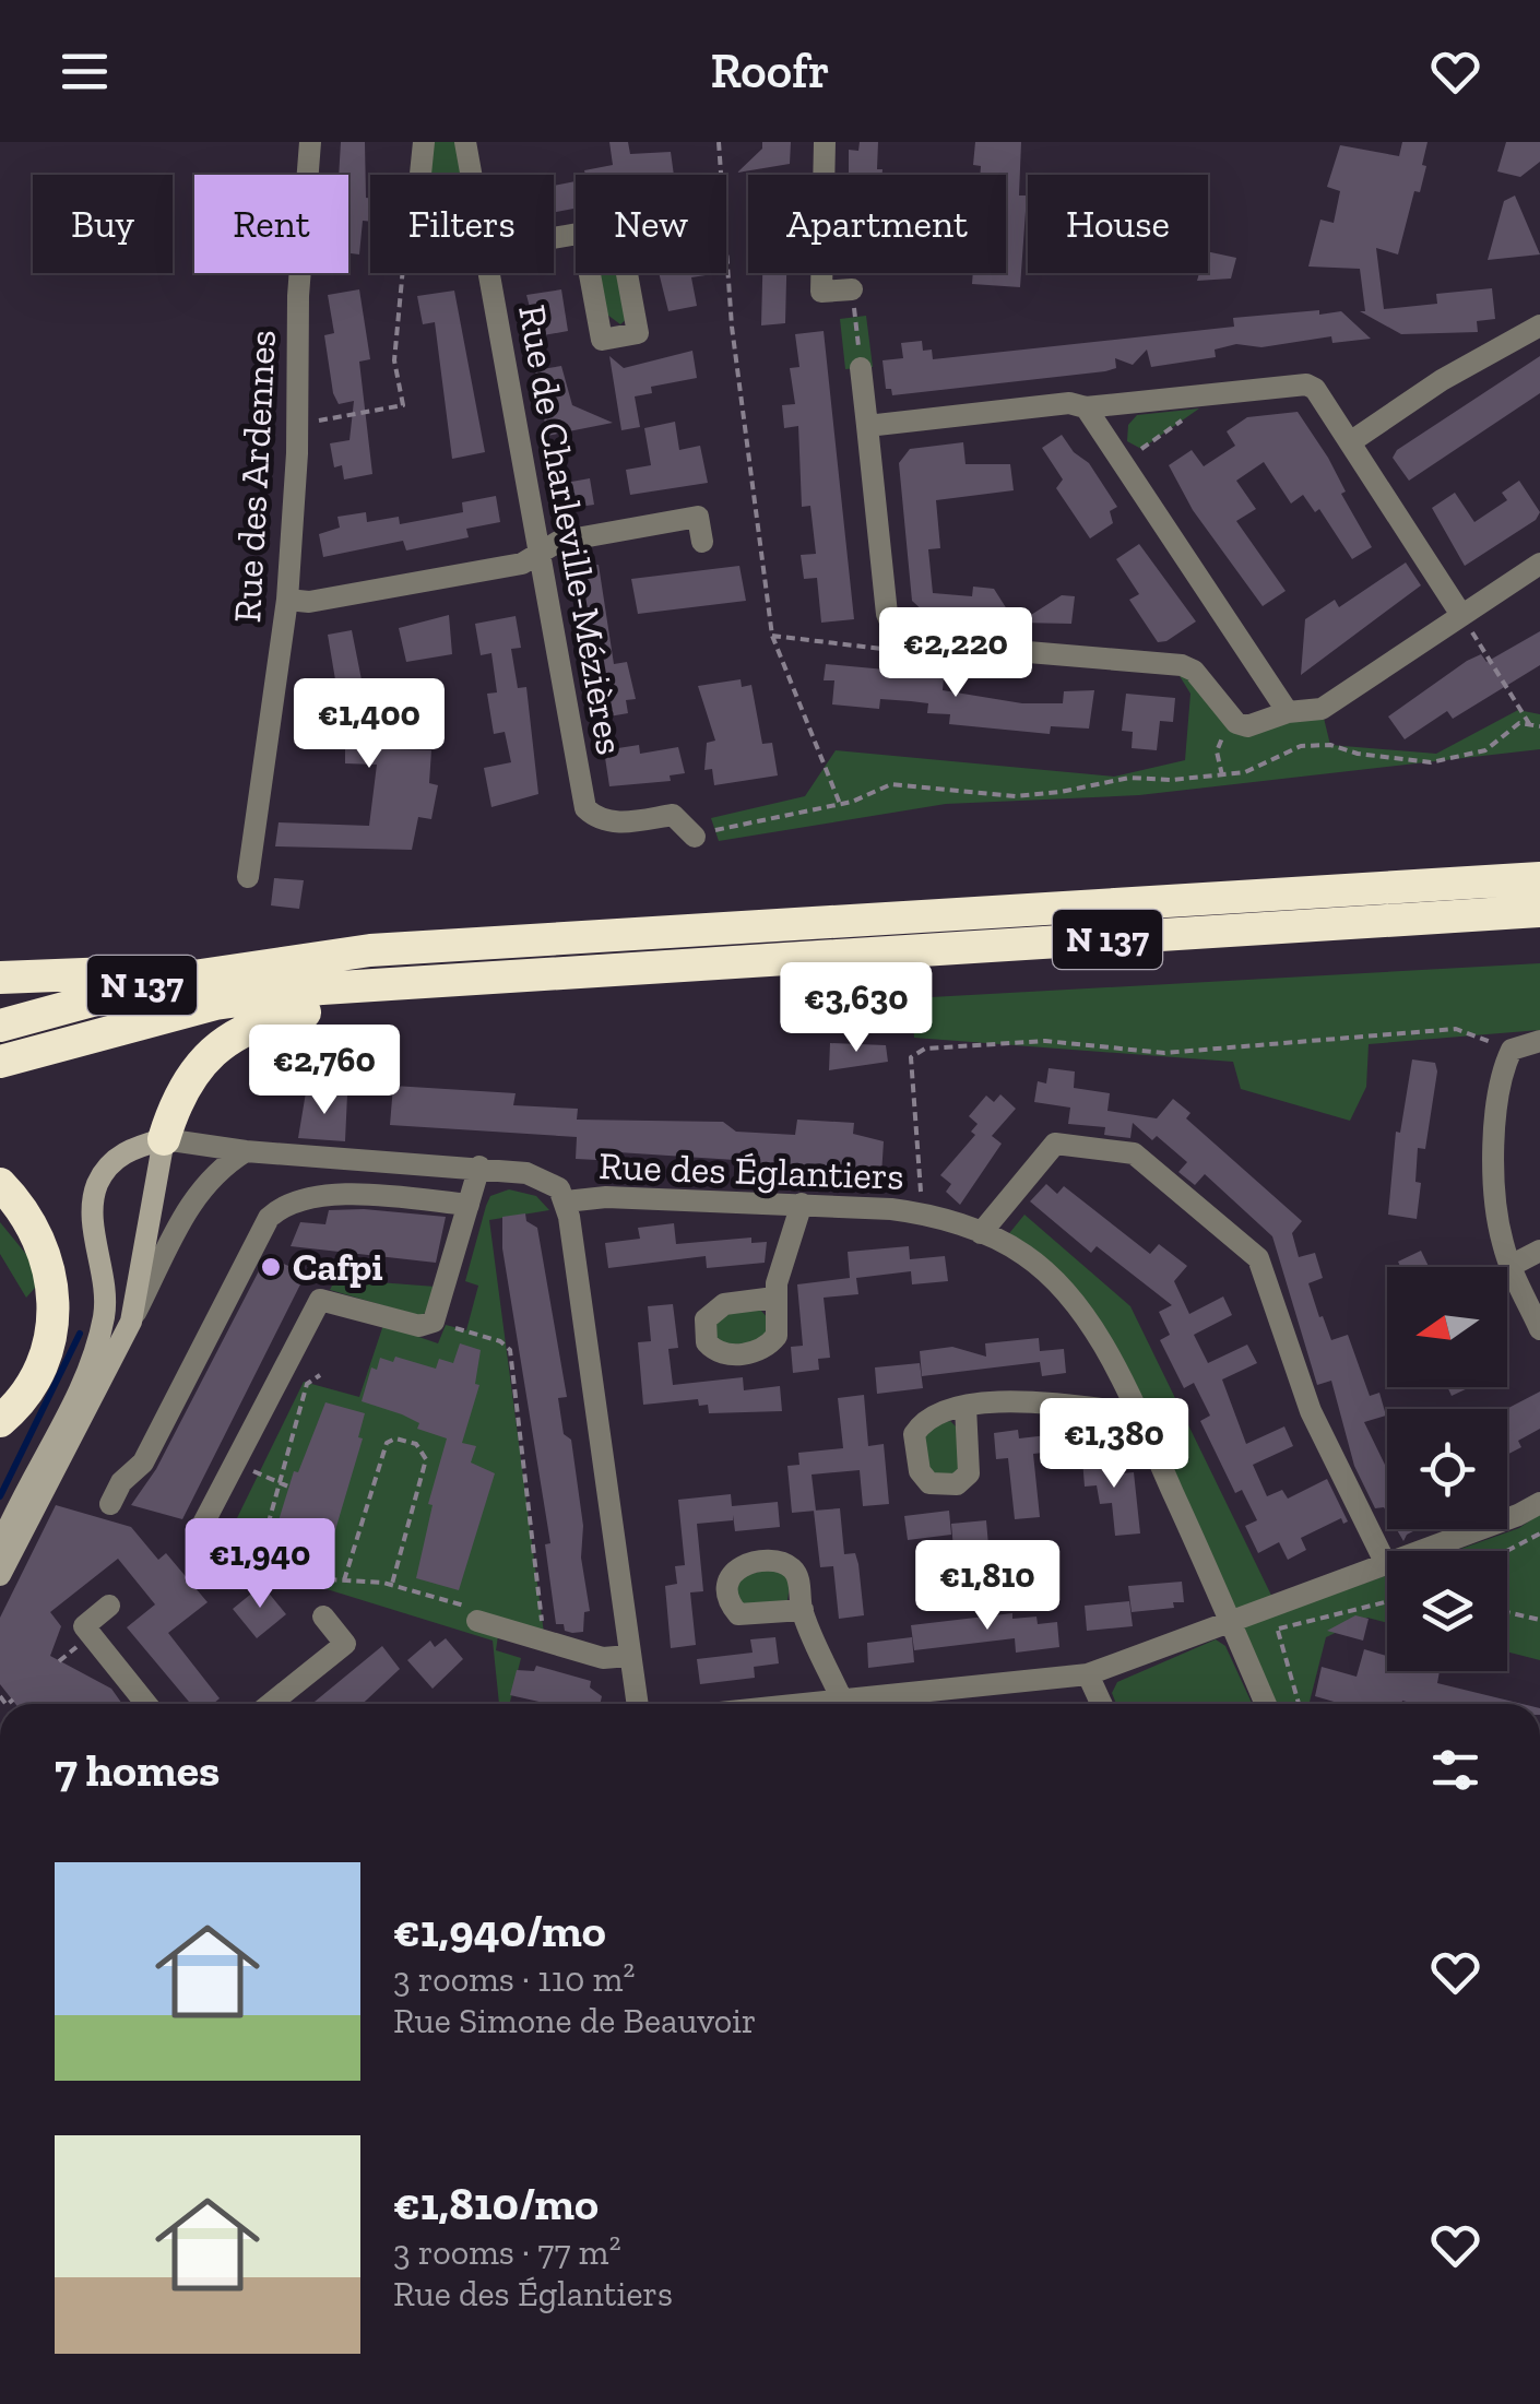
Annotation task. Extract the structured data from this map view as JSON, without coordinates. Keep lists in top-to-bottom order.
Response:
{
  "streets": {
    "highway": ["N 137"],
    "street": ["Rue des Ardennes", "Rue de Charleville-Mézières", "Rue des Églantiers"]
  },
  "places": ["Cafpi"],
  "north": "left",
  "page": {
    "header": "Roofr",
    "chip": [
      "Buy",
      "Rent",
      "Filters",
      "New",
      "Apartment",
      "House"
    ],
    "price": [
      "€2,220",
      "€1,400",
      "€3,630",
      "€2,760",
      "€1,380",
      "€1,940",
      "€1,810"
    ],
    "heading": "7 homes",
    "list": [
      {
        "name": "€1,940/mo",
        "note": "3 rooms · 110 m² · Rue Simone de Beauvoir"
      },
      {
        "name": "€1,810/mo",
        "note": "3 rooms · 77 m² · Rue des Églantiers"
      }
    ]
  }
}
